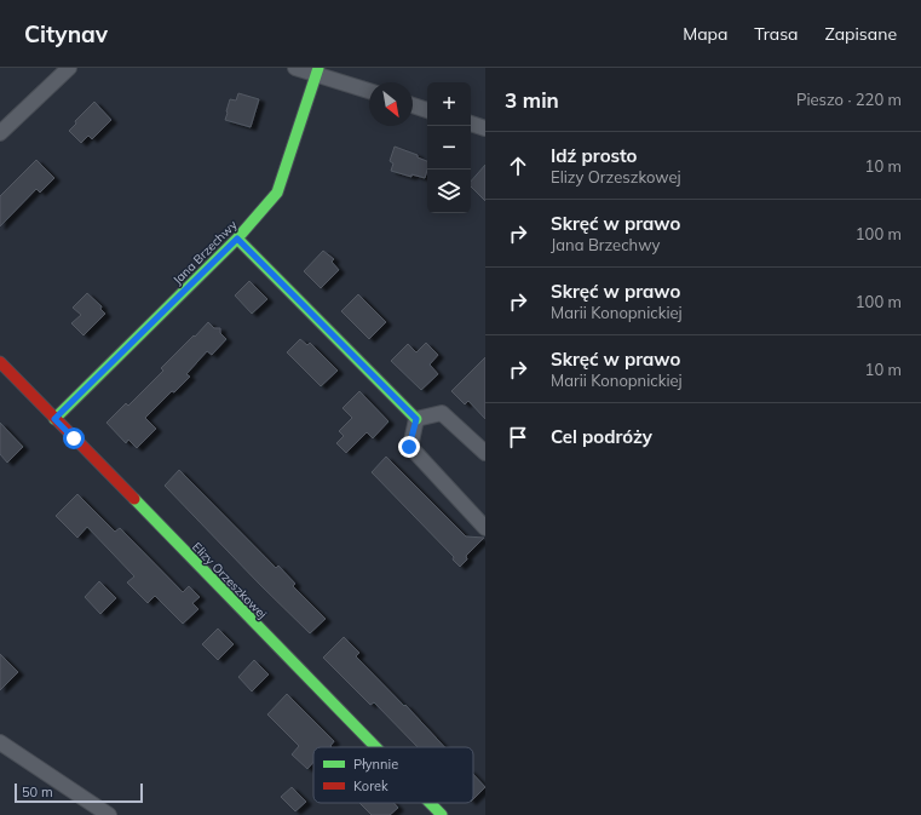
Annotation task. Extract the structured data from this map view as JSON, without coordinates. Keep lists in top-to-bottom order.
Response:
{
  "streets": {
    "street": ["Jana Brzechwy", "Elizy Orzeszkowej"]
  },
  "crossings": [
    ["Jana Brzechwy", "Elizy Orzeszkowej"]
  ],
  "legend": ["Płynnie", "Korek"],
  "scale_bar": "50 m",
  "north": "bottom right",
  "page": {
    "header": "Citynav",
    "nav": ["Mapa", "Trasa", "Zapisane"],
    "heading": ["3 min", "Pieszo · 220 m"],
    "map_buttons": ["+", "−"],
    "list": [
      ["Idź prosto", "Elizy Orzeszkowej", "10 m"],
      ["Skręć w prawo", "Jana Brzechwy", "100 m"],
      ["Skręć w prawo", "Marii Konopnickiej", "100 m"],
      ["Skręć w prawo", "Marii Konopnickiej", "10 m"],
      "Cel podróży"
    ],
    "scale": "50 m"
  }
}
